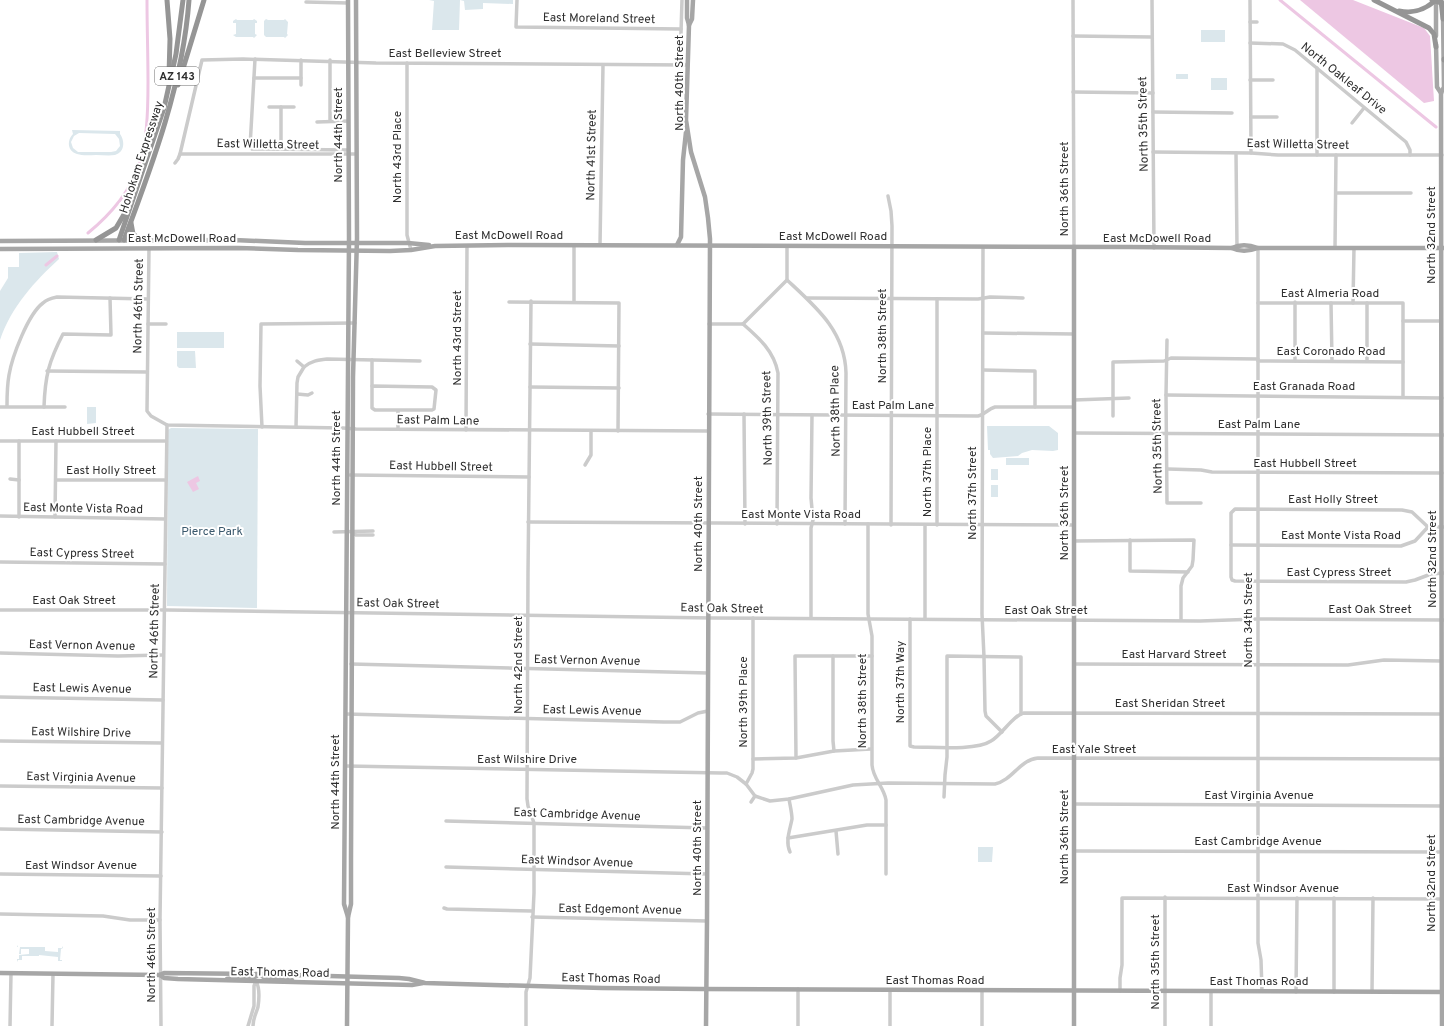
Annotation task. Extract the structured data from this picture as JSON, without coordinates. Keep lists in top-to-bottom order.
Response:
{
  "streets": {
    "highway": ["AZ 143", "Hohokam Expressway"],
    "main road": [
      "North 40th Street",
      "North 44th Street",
      "North 36th Street",
      "East McDowell Road",
      "North 32nd Street",
      "East Thomas Road"
    ],
    "street": [
      "East Moreland Street",
      "East Belleview Street",
      "North Oakleaf Drive",
      "North 35th Street",
      "East Willetta Street",
      "North 41st Street",
      "North 43rd Place",
      "East Almeria Road",
      "North 46th Street",
      "North 38th Street",
      "North 43rd Street",
      "East Coronado Road",
      "East Granada Road",
      "East Palm Lane",
      "North 38th Place",
      "North 39th Street",
      "East Hubbell Street",
      "East Holly Street",
      "North 37th Place",
      "North 37th Street",
      "East Monte Vista Road",
      "East Cypress Street",
      "East Oak Street",
      "North 34th Street",
      "East Vernon Avenue",
      "East Harvard Street",
      "North 42nd Street",
      "North 37th Way",
      "East Lewis Avenue",
      "North 39th Place",
      "East Sheridan Street",
      "East Wilshire Drive",
      "East Yale Street",
      "East Virginia Avenue",
      "East Cambridge Avenue",
      "East Windsor Avenue",
      "East Edgemont Avenue"
    ]
  },
  "crossings": [
    ["East Belleview Street", "North 40th Street"],
    ["East Belleview Street", "North 44th Street"],
    ["East Belleview Street", "East Willetta Street"],
    ["East Belleview Street", "North 41st Street"],
    ["East Belleview Street", "North 43rd Place"],
    ["North Oakleaf Drive", "East Willetta Street"],
    ["North 40th Street", "East McDowell Road"],
    ["North 40th Street", "East Palm Lane"],
    ["North 40th Street", "East Monte Vista Road"],
    ["North 40th Street", "East Oak Street"],
    ["North 40th Street", "East Vernon Avenue"],
    ["North 40th Street", "East Lewis Avenue"],
    ["North 40th Street", "East Wilshire Drive"],
    ["North 40th Street", "East Cambridge Avenue"],
    ["North 40th Street", "East Windsor Avenue"],
    ["North 40th Street", "East Edgemont Avenue"],
    ["North 40th Street", "East Thomas Road"],
    ["North 35th Street", "East Willetta Street"],
    ["North 35th Street", "East McDowell Road"],
    ["North 35th Street", "East Coronado Road"],
    ["North 35th Street", "East Granada Road"],
    ["North 35th Street", "East Palm Lane"],
    ["North 35th Street", "East Hubbell Street"],
    ["North 35th Street", "East Windsor Avenue"],
    ["North 35th Street", "East Thomas Road"],
    ["North 44th Street", "East Willetta Street"],
    ["North 44th Street", "East McDowell Road"],
    ["North 44th Street", "East Palm Lane"],
    ["North 44th Street", "East Hubbell Street"],
    ["North 44th Street", "East Oak Street"],
    ["North 44th Street", "East Vernon Avenue"],
    ["North 44th Street", "East Lewis Avenue"],
    ["North 44th Street", "East Wilshire Drive"],
    ["North 44th Street", "East Thomas Road"],
    ["East Willetta Street", "North 32nd Street"],
    ["North 41st Street", "East McDowell Road"],
    ["Hohokam Expressway", "East McDowell Road"],
    ["North 43rd Place", "East McDowell Road"],
    ["North 36th Street", "East McDowell Road"],
    ["North 36th Street", "East Palm Lane"],
    ["North 36th Street", "East Monte Vista Road"],
    ["North 36th Street", "East Oak Street"],
    ["North 36th Street", "East Harvard Street"],
    ["North 36th Street", "East Sheridan Street"],
    ["North 36th Street", "East Yale Street"],
    ["North 36th Street", "East Virginia Avenue"],
    ["North 36th Street", "East Cambridge Avenue"],
    ["North 36th Street", "East Thomas Road"],
    ["East McDowell Road", "North 32nd Street"],
    ["East McDowell Road", "North 46th Street"],
    ["East McDowell Road", "North 38th Street"],
    ["East McDowell Road", "North 43rd Street"],
    ["East McDowell Road", "North 37th Street"],
    ["East McDowell Road", "North 34th Street"],
    ["North 32nd Street", "East Granada Road"],
    ["North 32nd Street", "East Palm Lane"],
    ["North 32nd Street", "East Hubbell Street"],
    ["North 32nd Street", "East Cypress Street"],
    ["North 32nd Street", "East Oak Street"],
    ["North 32nd Street", "East Harvard Street"],
    ["North 32nd Street", "East Sheridan Street"],
    ["North 32nd Street", "East Yale Street"],
    ["North 32nd Street", "East Virginia Avenue"],
    ["North 32nd Street", "East Cambridge Avenue"],
    ["North 32nd Street", "East Windsor Avenue"],
    ["North 32nd Street", "East Thomas Road"],
    ["East Almeria Road", "North 34th Street"],
    ["North 46th Street", "East Palm Lane"],
    ["North 46th Street", "East Hubbell Street"],
    ["North 46th Street", "East Holly Street"],
    ["North 46th Street", "East Monte Vista Road"],
    ["North 46th Street", "East Cypress Street"],
    ["North 46th Street", "East Oak Street"],
    ["North 46th Street", "East Vernon Avenue"],
    ["North 46th Street", "East Lewis Avenue"],
    ["North 46th Street", "East Wilshire Drive"],
    ["North 46th Street", "East Virginia Avenue"],
    ["North 46th Street", "East Cambridge Avenue"],
    ["North 46th Street", "East Windsor Avenue"],
    ["North 46th Street", "East Thomas Road"],
    ["North 38th Street", "East Palm Lane"],
    ["North 38th Street", "East Monte Vista Road"],
    ["North 38th Street", "East Oak Street"],
    ["North 38th Street", "East Yale Street"],
    ["North 43rd Street", "East Palm Lane"],
    ["East Coronado Road", "North 34th Street"],
    ["East Granada Road", "North 34th Street"],
    ["East Palm Lane", "North 38th Place"],
    ["East Palm Lane", "North 39th Street"],
    ["East Palm Lane", "North 37th Place"],
    ["East Palm Lane", "North 37th Street"],
    ["East Palm Lane", "North 34th Street"],
    ["East Palm Lane", "North 42nd Street"],
    ["North 38th Place", "East Monte Vista Road"],
    ["North 39th Street", "East Monte Vista Road"],
    ["East Hubbell Street", "North 34th Street"],
    ["East Hubbell Street", "North 42nd Street"],
    ["East Holly Street", "East Monte Vista Road"],
    ["East Holly Street", "East Cypress Street"],
    ["East Holly Street", "North 34th Street"],
    ["North 37th Place", "East Monte Vista Road"],
    ["North 37th Place", "East Oak Street"],
    ["North 37th Street", "East Monte Vista Road"],
    ["North 37th Street", "East Oak Street"],
    ["East Monte Vista Road", "East Cypress Street"],
    ["East Monte Vista Road", "North 34th Street"],
    ["East Monte Vista Road", "North 42nd Street"],
    ["East Cypress Street", "North 34th Street"],
    ["East Oak Street", "North 34th Street"],
    ["East Oak Street", "North 42nd Street"],
    ["East Oak Street", "North 37th Way"],
    ["East Oak Street", "North 39th Place"],
    ["North 34th Street", "East Harvard Street"],
    ["North 34th Street", "East Sheridan Street"],
    ["North 34th Street", "East Yale Street"],
    ["North 34th Street", "East Virginia Avenue"],
    ["North 34th Street", "East Cambridge Avenue"],
    ["North 34th Street", "East Windsor Avenue"],
    ["North 34th Street", "East Thomas Road"],
    ["East Vernon Avenue", "North 42nd Street"],
    ["North 42nd Street", "East Lewis Avenue"],
    ["North 42nd Street", "East Wilshire Drive"],
    ["North 42nd Street", "East Cambridge Avenue"],
    ["North 42nd Street", "East Windsor Avenue"],
    ["North 42nd Street", "East Edgemont Avenue"],
    ["North 42nd Street", "East Thomas Road"],
    ["East Windsor Avenue", "East Thomas Road"]
  ],
  "parks": ["Pierce Park"]
}
